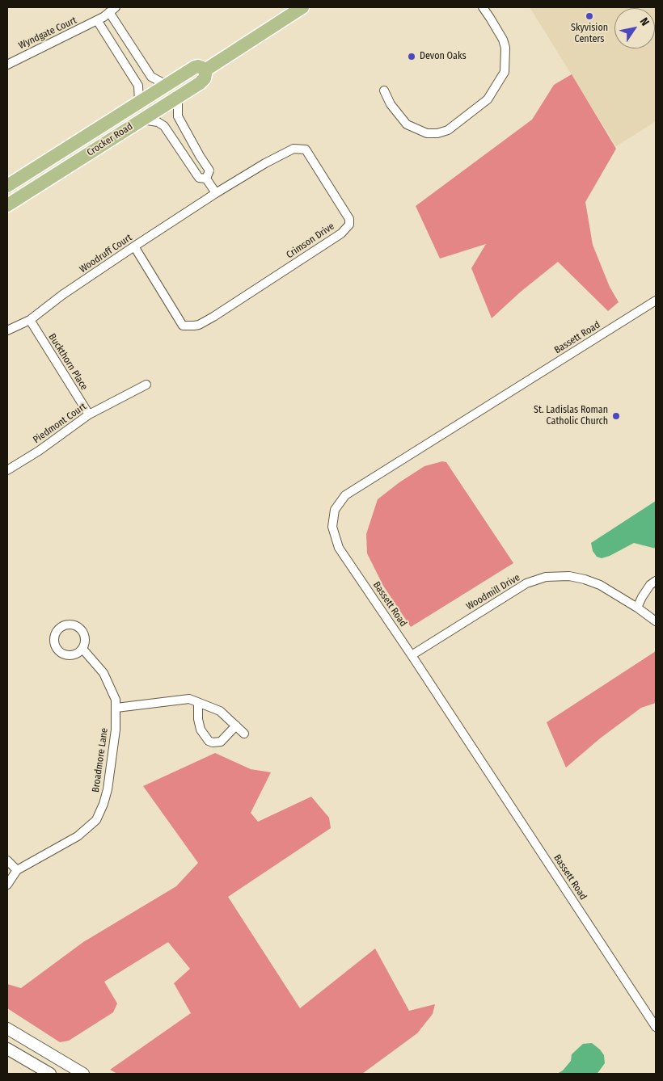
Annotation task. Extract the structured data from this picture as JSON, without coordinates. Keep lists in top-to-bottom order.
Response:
{
  "streets": {
    "main road": ["Crocker Road"],
    "street": [
      "Wyndgate Court",
      "Crimson Drive",
      "Woodruff Court",
      "Bassett Road",
      "Buckthorn Place",
      "Piedmont Court",
      "Woodmill Drive",
      "Broadmore Lane"
    ]
  },
  "crossings": [
    ["Wyndgate Court", "Crocker Road"],
    ["Crimson Drive", "Woodruff Court"],
    ["Woodruff Court", "Buckthorn Place"],
    ["Bassett Road", "Woodmill Drive"],
    ["Buckthorn Place", "Piedmont Court"]
  ],
  "places": ["Skyvision Centers", "Devon Oaks", "St. Ladislas Roman Catholic Church"],
  "north": "top right"
}
